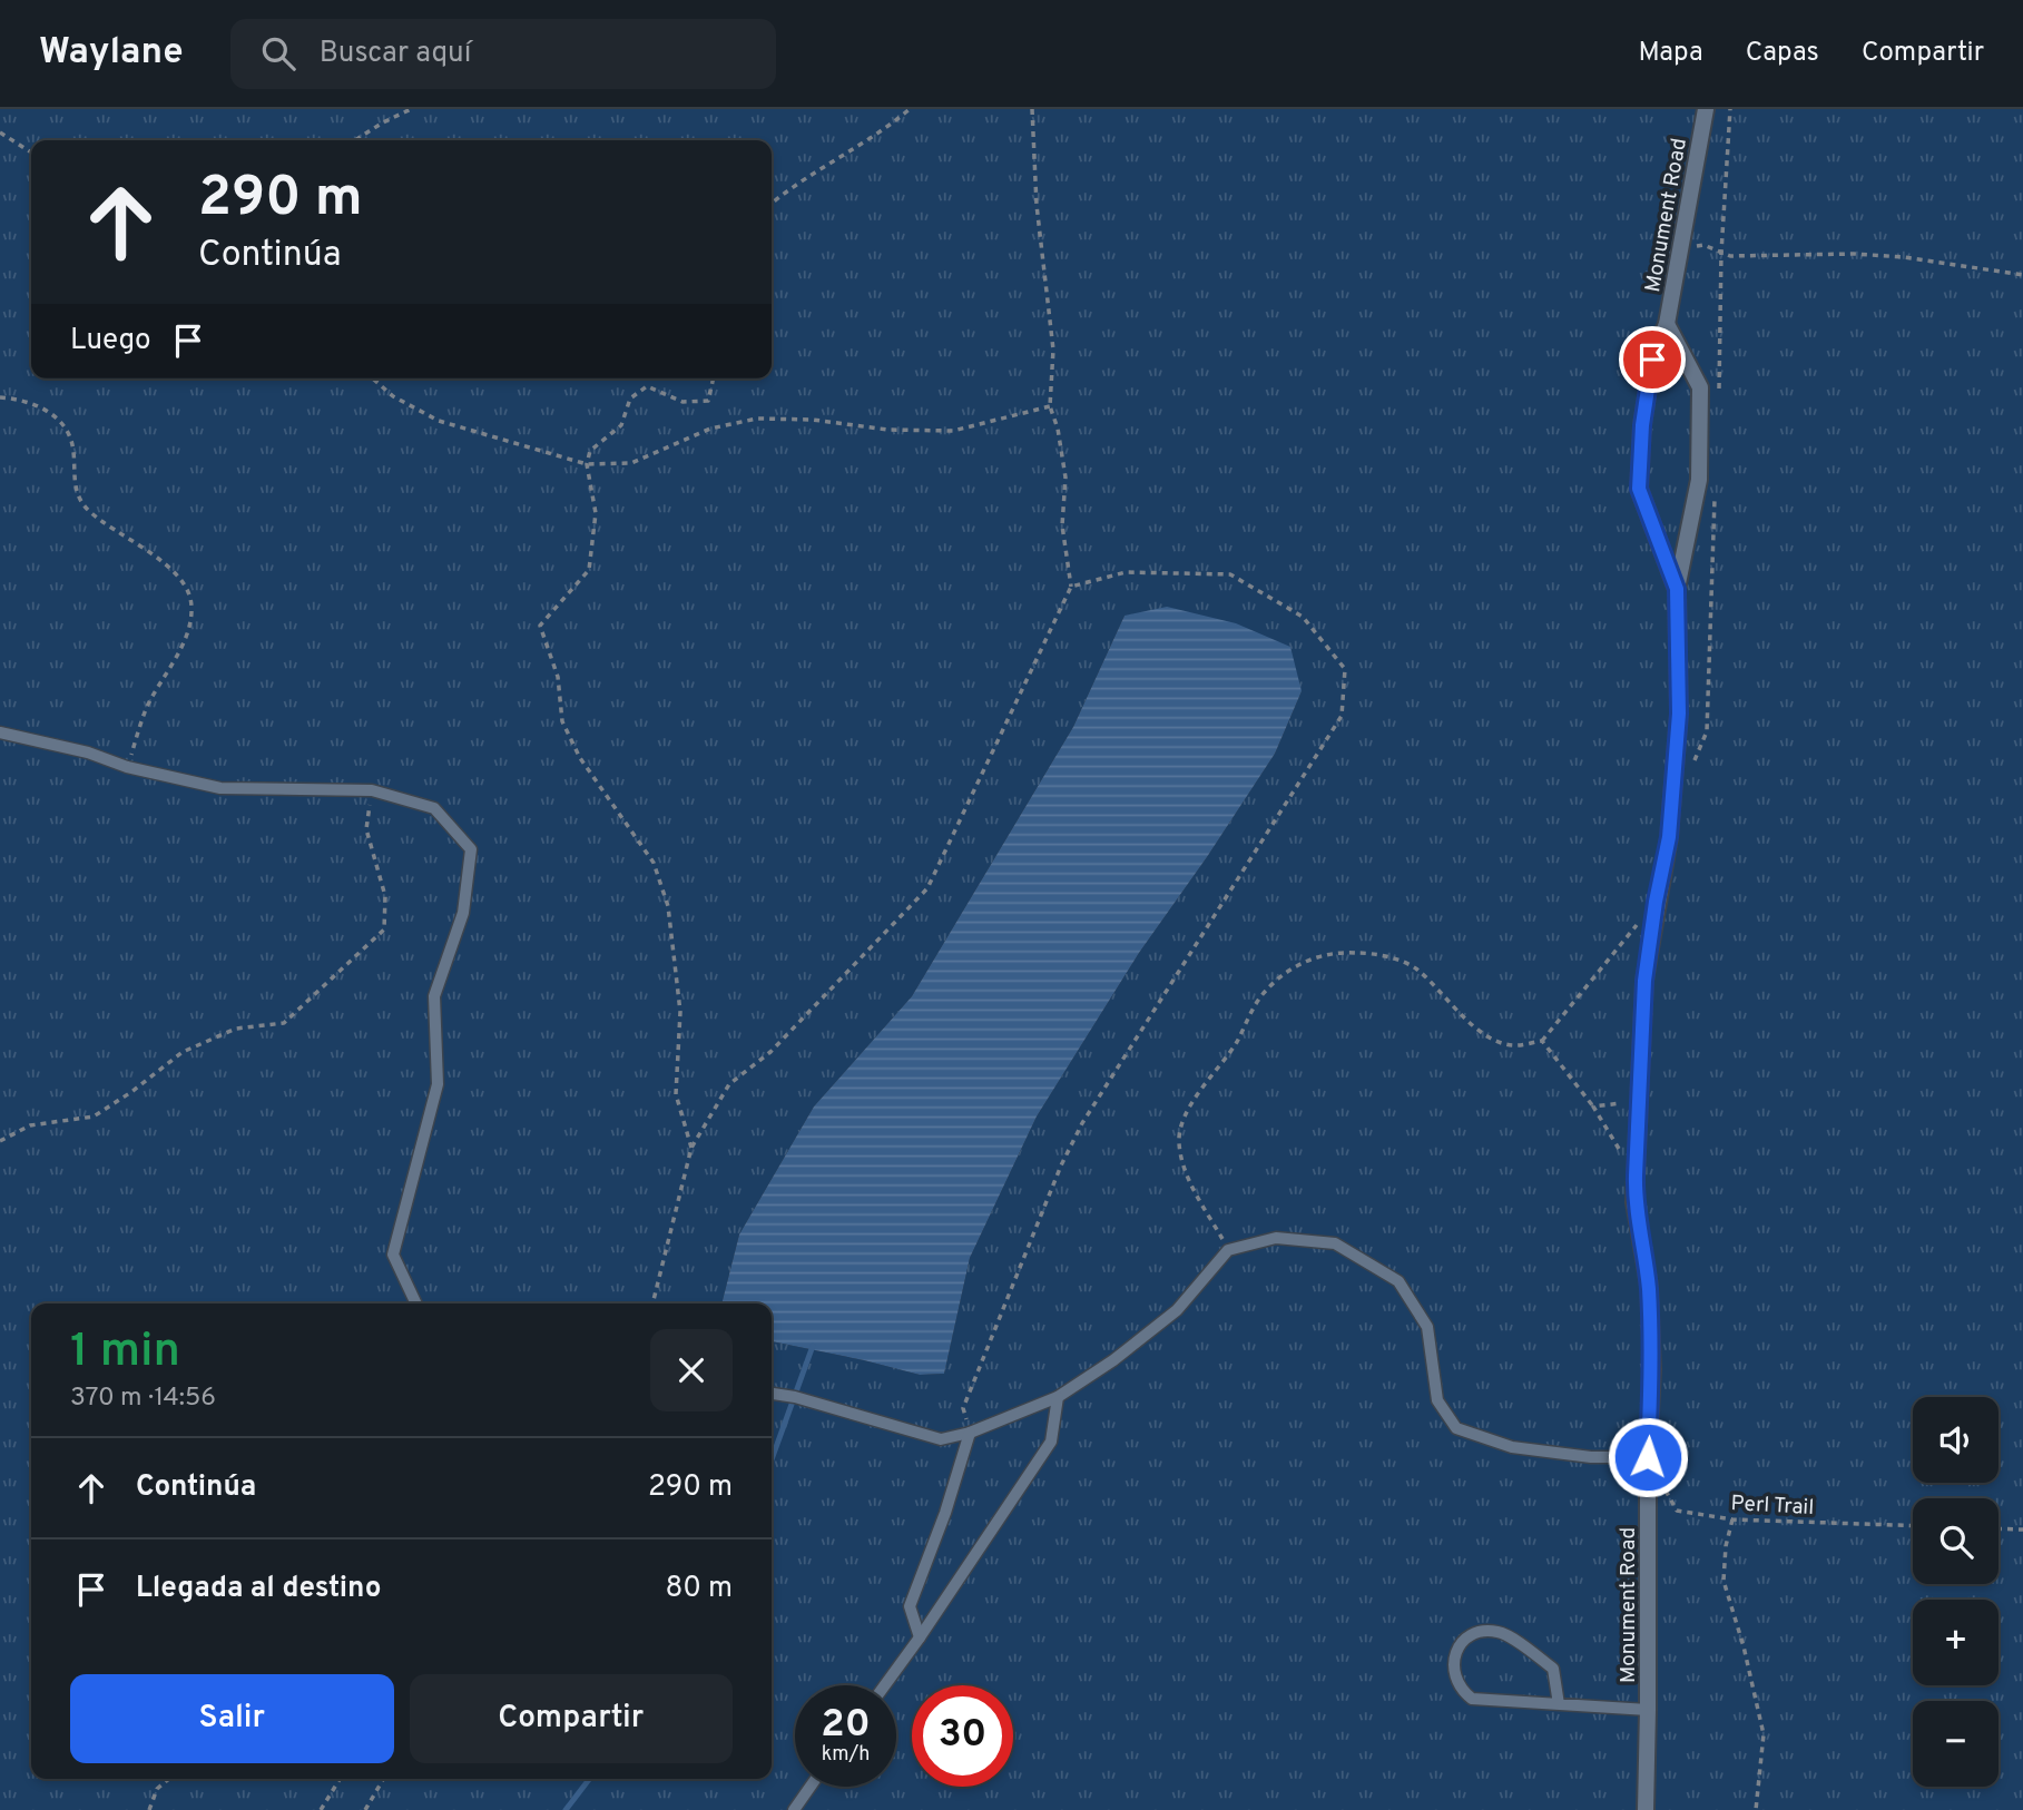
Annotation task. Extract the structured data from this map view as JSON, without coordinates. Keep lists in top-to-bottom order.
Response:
{
  "streets": {
    "street": ["Monument Road"],
    "path": ["Perl Trail"]
  },
  "page": {
    "header": "Waylane",
    "search": "Buscar aquí",
    "nav": ["Mapa", "Capas", "Compartir"],
    "turn": ["290 m", "Continúa"],
    "then": "Luego",
    "heading": ["1 min", "370 m · 14:56"],
    "map_buttons": ["+", "−"],
    "list": [
      {
        "name": "Continúa",
        "value": "290 m"
      },
      {
        "name": "Llegada al destino",
        "value": "80 m"
      }
    ],
    "buttons": ["Salir", "Compartir"],
    "speed": "20 km/h",
    "limit": "30"
  }
}
